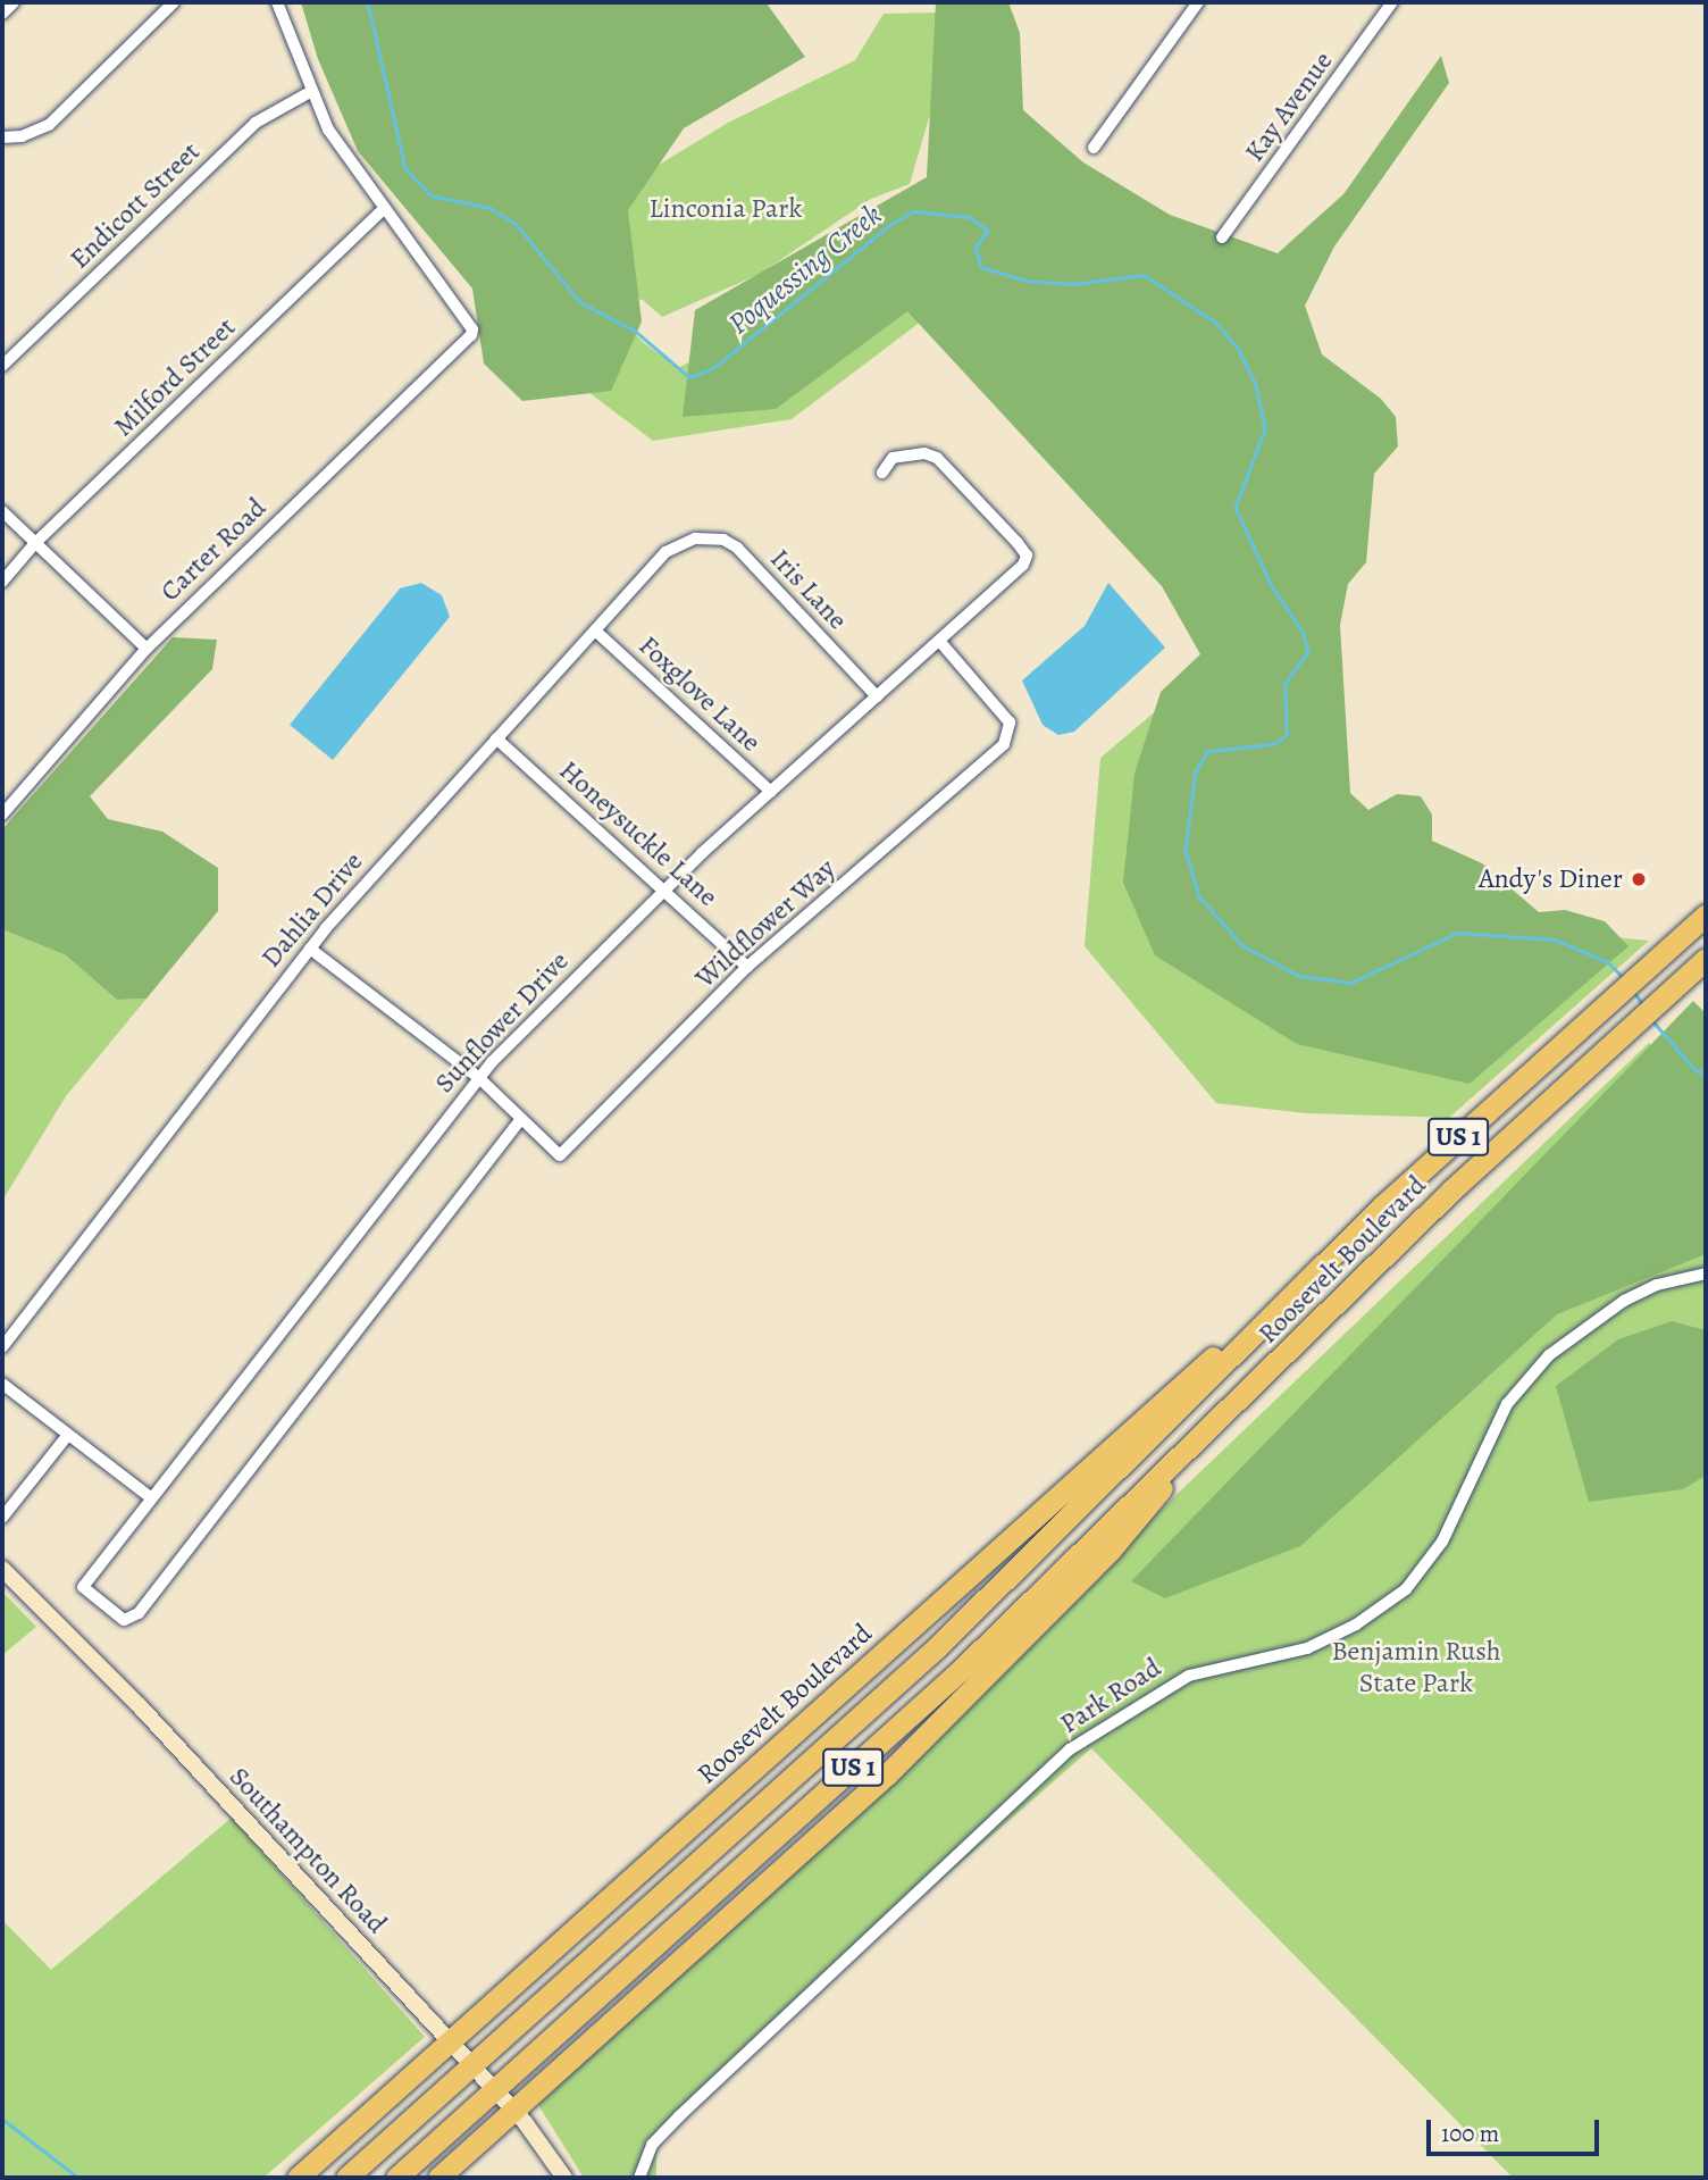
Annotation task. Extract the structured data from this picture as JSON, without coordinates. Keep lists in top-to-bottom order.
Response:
{
  "streets": {
    "highway": ["US 1", "Roosevelt Boulevard"],
    "street": [
      "Kay Avenue",
      "Endicott Street",
      "Milford Street",
      "Carter Road",
      "Iris Lane",
      "Foxglove Lane",
      "Honeysuckle Lane",
      "Dahlia Drive",
      "Wildflower Way",
      "Sunflower Drive",
      "Park Road",
      "Southampton Road"
    ]
  },
  "crossings": [
    ["Milford Street", "Carter Road"],
    ["Iris Lane", "Dahlia Drive"],
    ["Iris Lane", "Sunflower Drive"],
    ["Foxglove Lane", "Dahlia Drive"],
    ["Foxglove Lane", "Sunflower Drive"],
    ["Honeysuckle Lane", "Dahlia Drive"],
    ["Honeysuckle Lane", "Wildflower Way"],
    ["Honeysuckle Lane", "Sunflower Drive"],
    ["Wildflower Way", "Sunflower Drive"],
    ["Roosevelt Boulevard", "Southampton Road"]
  ],
  "water": ["Poquessing Creek"],
  "parks": ["Linconia Park", "Benjamin Rush State Park"],
  "places": ["Andy's Diner"],
  "scale_bar": "100 m"
}
